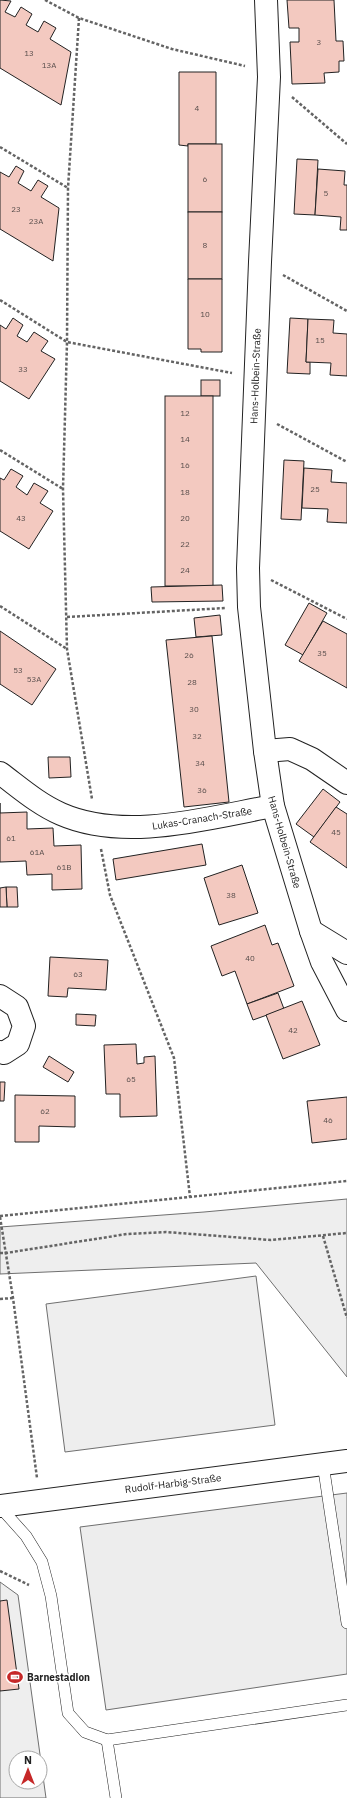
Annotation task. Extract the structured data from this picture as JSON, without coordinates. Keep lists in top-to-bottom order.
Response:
{
  "streets": {
    "street": ["Hans-Holbein-Straße", "Lukas-Cranach-Straße", "Rudolf-Harbig-Straße"]
  },
  "crossings": [
    ["Hans-Holbein-Straße", "Lukas-Cranach-Straße"]
  ],
  "places": {
    "sports": ["Barnestadion"]
  },
  "house_numbers": [
    "3",
    "13",
    "13A",
    "4",
    "6",
    "5",
    "23",
    "23A",
    "8",
    "10",
    "15",
    "33",
    "12",
    "14",
    "16",
    "25",
    "18",
    "43",
    "20",
    "22",
    "24",
    "35",
    "26",
    "53",
    "53A",
    "28",
    "30",
    "32",
    "34",
    "36",
    "45",
    "61",
    "61A",
    "61B",
    "38",
    "40",
    "63",
    "42",
    "65",
    "62",
    "46"
  ],
  "north": "top"
}
